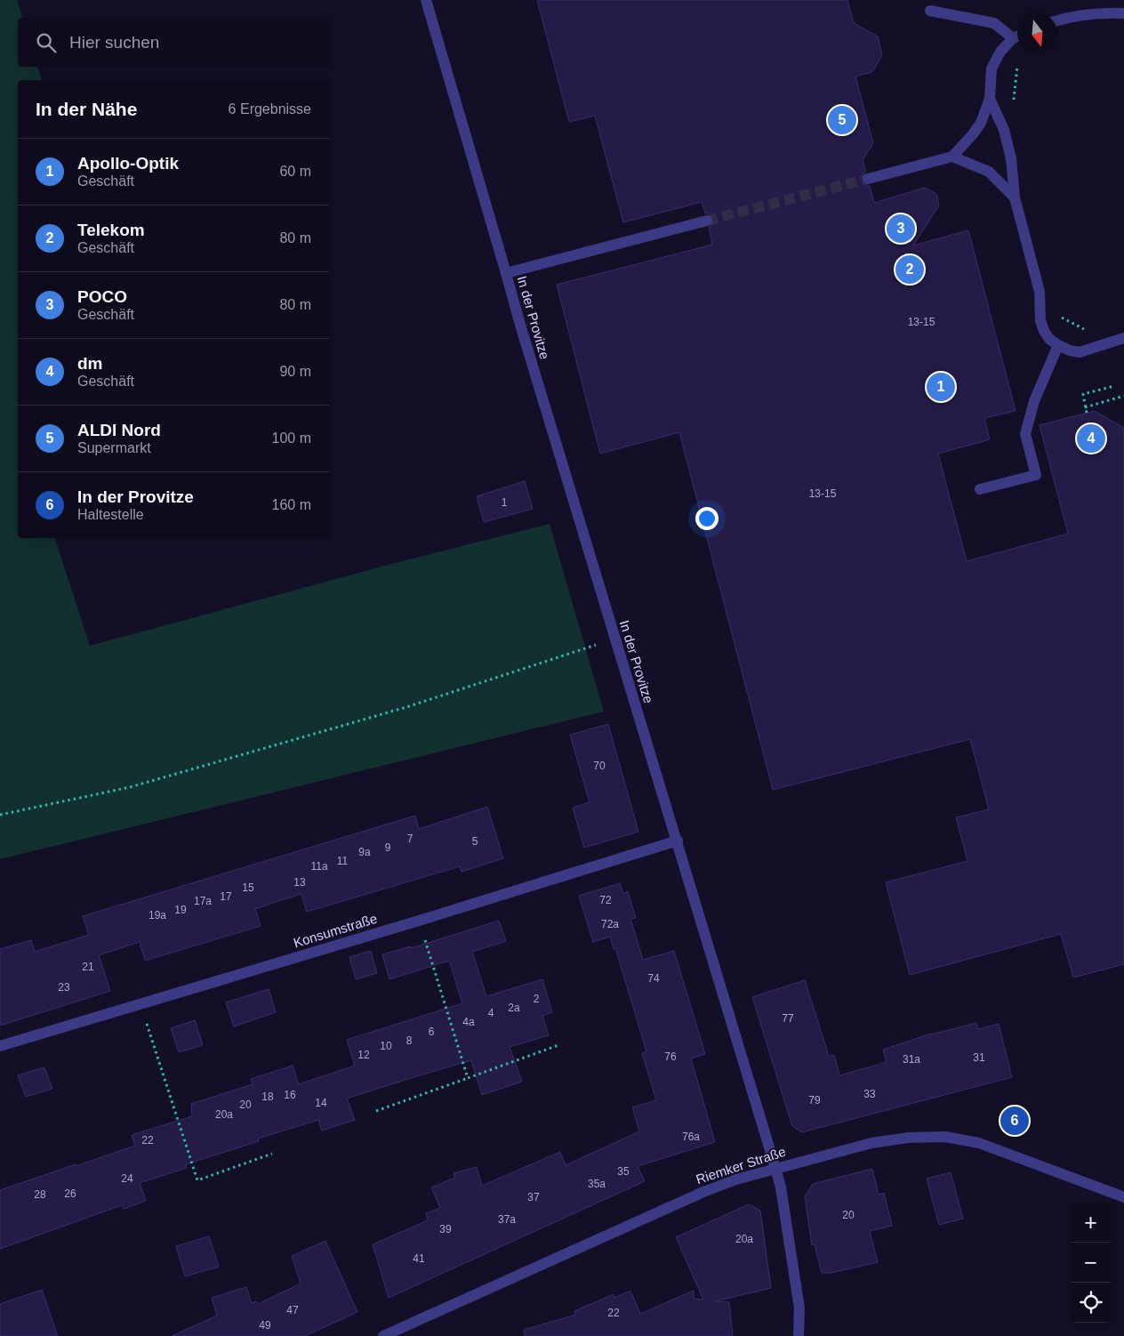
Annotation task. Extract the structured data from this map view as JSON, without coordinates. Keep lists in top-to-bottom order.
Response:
{
  "streets": {
    "street": ["In der Provitze", "Konsumstraße", "Riemker Straße"]
  },
  "crossings": [
    ["In der Provitze", "Konsumstraße"],
    ["In der Provitze", "Riemker Straße"]
  ],
  "house_numbers": [
    "13-15",
    "13-15",
    "1",
    "70",
    "7",
    "5",
    "9",
    "9a",
    "11",
    "11a",
    "13",
    "15",
    "17",
    "72",
    "17a",
    "19",
    "19a",
    "72a",
    "21",
    "74",
    "23",
    "2",
    "2a",
    "4",
    "77",
    "4a",
    "6",
    "8",
    "10",
    "12",
    "76",
    "31",
    "31a",
    "33",
    "16",
    "18",
    "79",
    "14",
    "20",
    "20a",
    "76a",
    "22",
    "35",
    "24",
    "35a",
    "26",
    "28",
    "37",
    "20",
    "37a",
    "39",
    "20a",
    "41",
    "47",
    "22",
    "49"
  ],
  "north": "bottom",
  "page": {
    "search": "Hier suchen",
    "heading": ["In der Nähe", "6 Ergebnisse"],
    "pins": [
      "5",
      "3",
      "2",
      "1",
      "4",
      "6"
    ],
    "list": [
      {
        "mark": "1",
        "name": "Apollo-Optik",
        "note": "Geschäft",
        "value": "60 m"
      },
      {
        "mark": "2",
        "name": "Telekom",
        "note": "Geschäft",
        "value": "80 m"
      },
      {
        "mark": "3",
        "name": "POCO",
        "note": "Geschäft",
        "value": "80 m"
      },
      {
        "mark": "4",
        "name": "dm",
        "note": "Geschäft",
        "value": "90 m"
      },
      {
        "mark": "5",
        "name": "ALDI Nord",
        "note": "Supermarkt",
        "value": "100 m"
      },
      {
        "mark": "6",
        "name": "In der Provitze",
        "note": "Haltestelle",
        "value": "160 m"
      }
    ],
    "map_buttons": ["+", "−"]
  }
}
